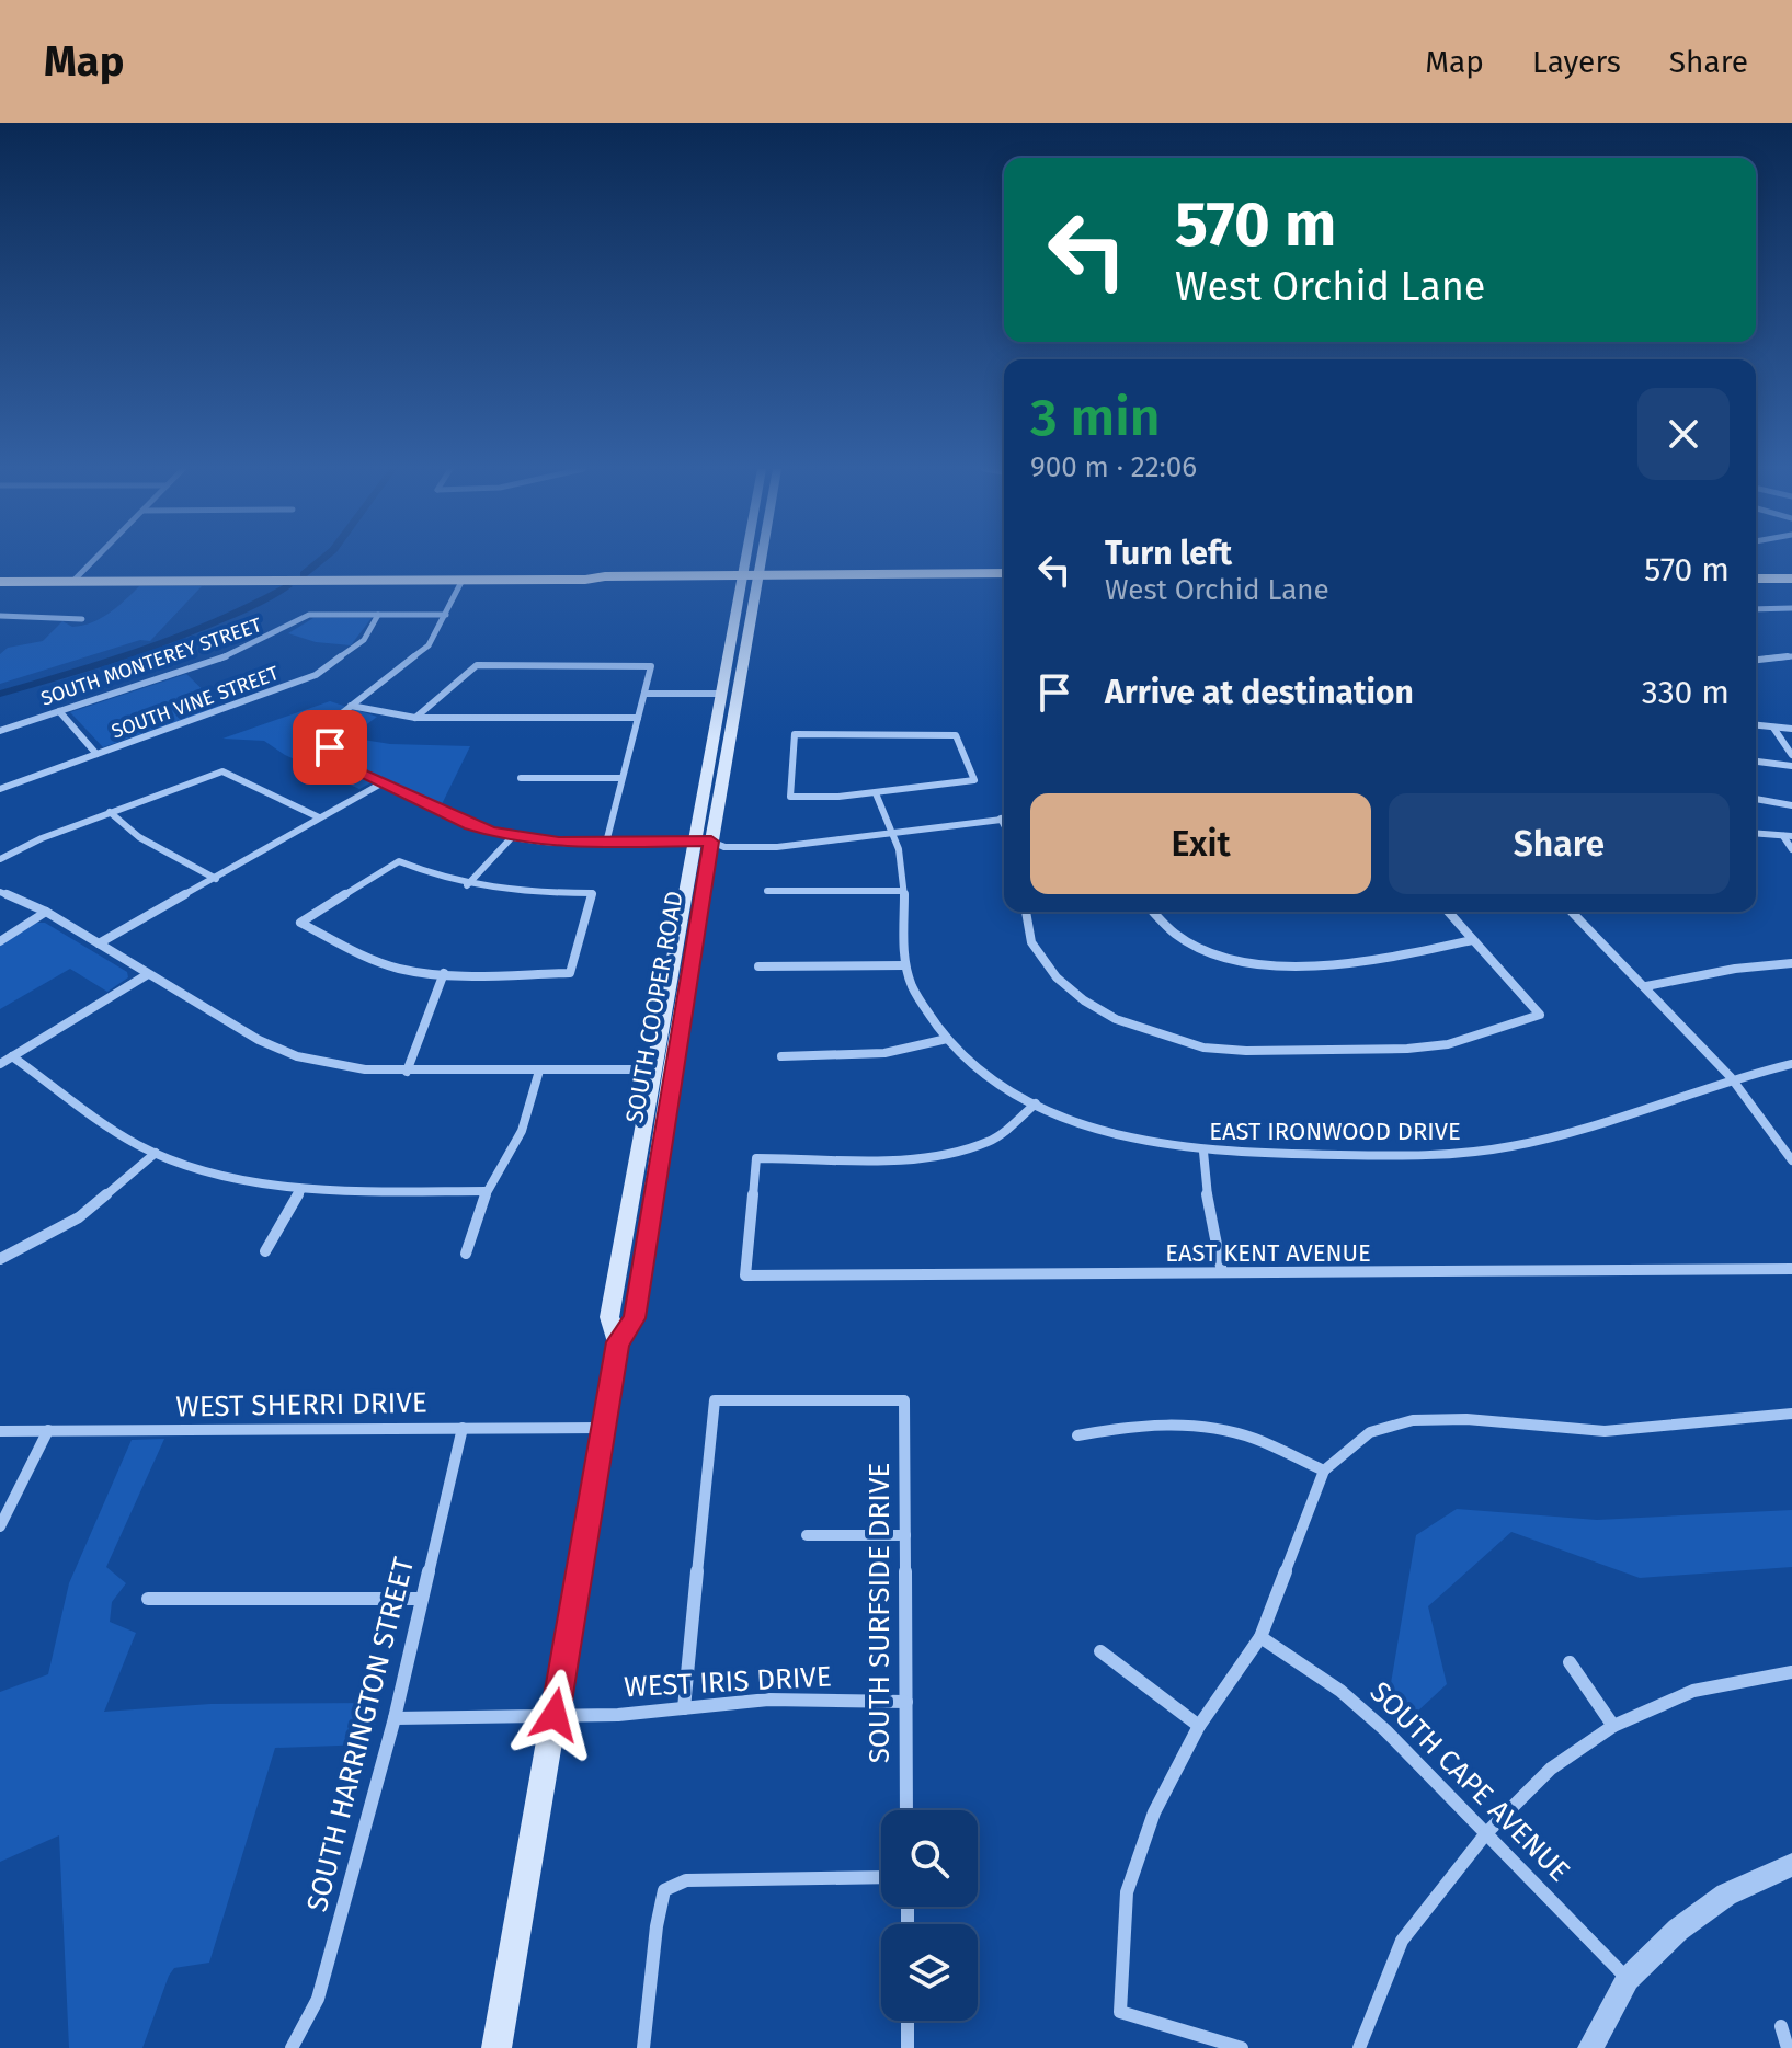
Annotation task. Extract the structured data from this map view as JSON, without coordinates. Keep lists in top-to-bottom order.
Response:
{
  "streets": {
    "main road": ["SOUTH COOPER ROAD"],
    "street": [
      "SOUTH MONTEREY STREET",
      "SOUTH VINE STREET",
      "EAST IRONWOOD DRIVE",
      "EAST KENT AVENUE",
      "WEST SHERRI DRIVE",
      "SOUTH SURFSIDE DRIVE",
      "WEST IRIS DRIVE",
      "SOUTH HARRINGTON STREET",
      "SOUTH CAPE AVENUE"
    ]
  },
  "crossings": [
    ["SOUTH MONTEREY STREET", "SOUTH VINE STREET"],
    ["SOUTH COOPER ROAD", "WEST SHERRI DRIVE"],
    ["SOUTH COOPER ROAD", "WEST IRIS DRIVE"],
    ["EAST IRONWOOD DRIVE", "EAST KENT AVENUE"],
    ["WEST SHERRI DRIVE", "SOUTH HARRINGTON STREET"],
    ["SOUTH SURFSIDE DRIVE", "WEST IRIS DRIVE"],
    ["WEST IRIS DRIVE", "SOUTH HARRINGTON STREET"]
  ],
  "page": {
    "header": "Map",
    "nav": ["Map", "Layers", "Share"],
    "turn": ["570 m", "West Orchid Lane"],
    "heading": ["3 min", "900 m · 22:06"],
    "list": [
      {
        "name": "Turn left",
        "note": "West Orchid Lane",
        "value": "570 m"
      },
      {
        "name": "Arrive at destination",
        "value": "330 m"
      }
    ],
    "buttons": ["Exit", "Share"]
  }
}
